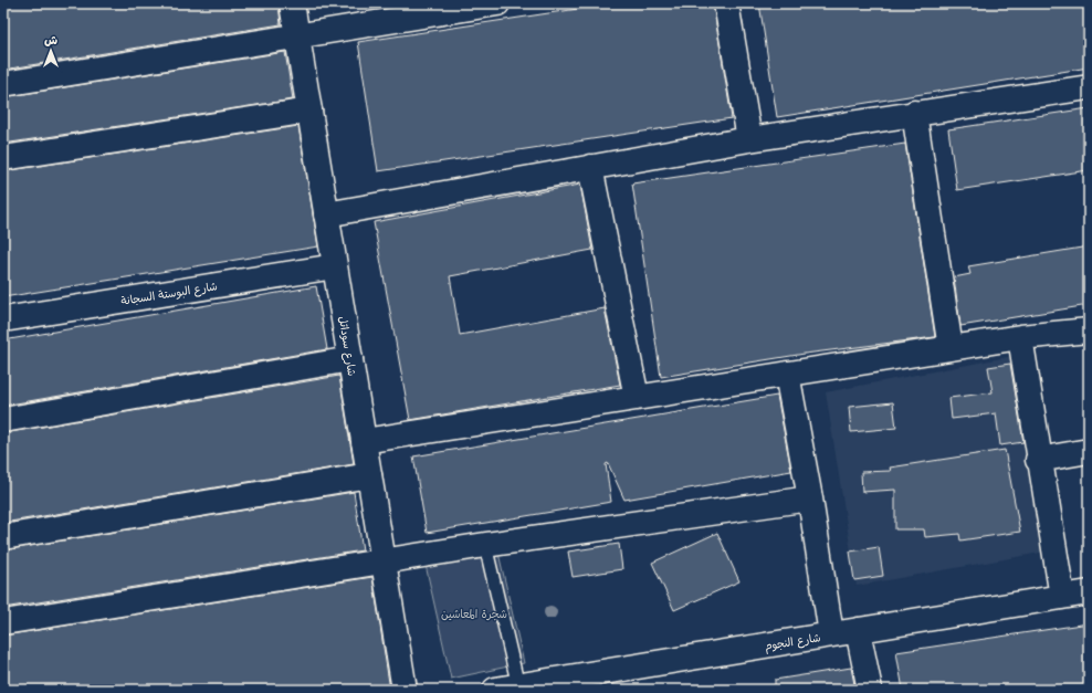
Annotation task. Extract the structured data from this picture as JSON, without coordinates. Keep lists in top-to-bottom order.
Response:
{
  "streets": {
    "street": ["شارع البوستة السجانة", "شارع سوداتل", "شارع النجوم"]
  },
  "crossings": [
    ["شارع البوستة السجانة", "شارع سوداتل"]
  ],
  "parks": ["شجرة المعاشين"],
  "north": "top"
}
